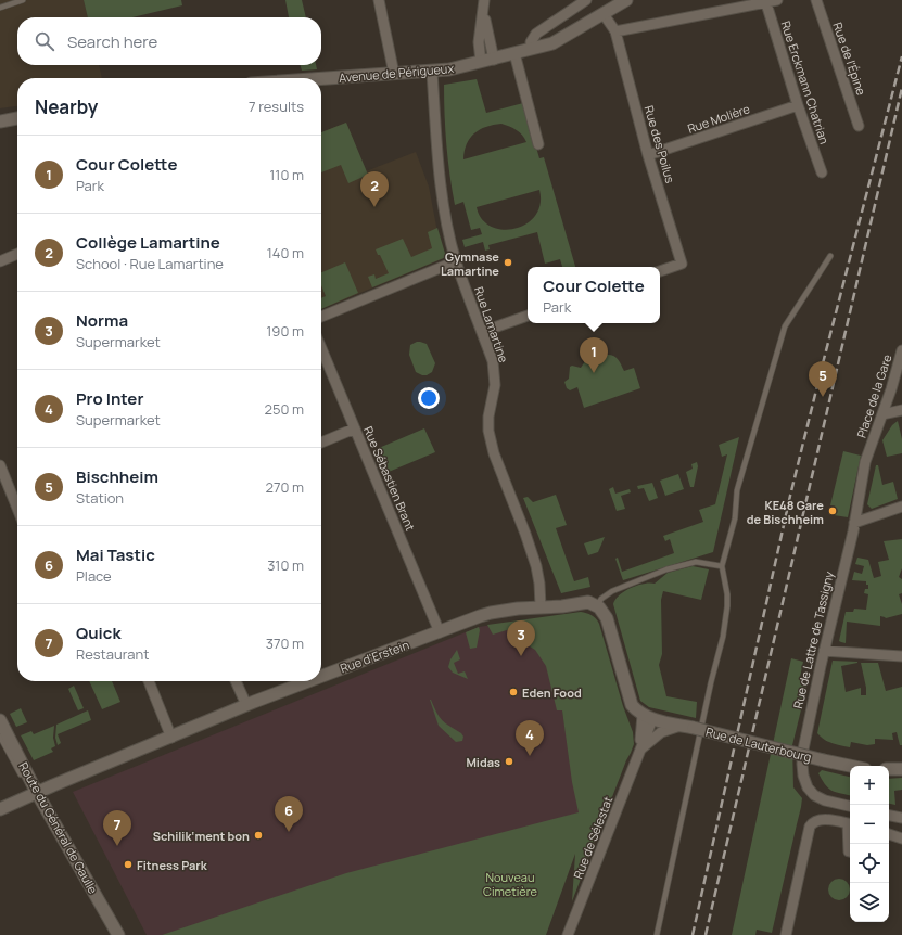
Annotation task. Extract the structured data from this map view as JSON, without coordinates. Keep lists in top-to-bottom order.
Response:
{
  "streets": {
    "street": [
      "Rue de l'Épine",
      "Avenue de Périgueux",
      "Rue Erckmann Chatrian",
      "Rue Molière",
      "Rue des Poilus",
      "Rue Lamartine",
      "Place de la Gare",
      "Rue Sébastien Brant",
      "Rue de Lattre de Tassigny",
      "Rue d'Erstein",
      "Rue de Lauterbourg",
      "Route du Général de Gaulle",
      "Rue de Sélestat"
    ]
  },
  "crossings": [
    ["Avenue de Périgueux", "Rue des Poilus"],
    ["Avenue de Périgueux", "Rue Lamartine"],
    ["Rue Erckmann Chatrian", "Rue Molière"],
    ["Rue Molière", "Rue des Poilus"],
    ["Rue Lamartine", "Rue d'Erstein"],
    ["Place de la Gare", "Rue de Lattre de Tassigny"],
    ["Rue Sébastien Brant", "Rue d'Erstein"],
    ["Rue d'Erstein", "Route du Général de Gaulle"],
    ["Rue de Lauterbourg", "Rue de Sélestat"]
  ],
  "parks": ["Nouveau Cimetière"],
  "places": [
    "Gymnase Lamartine",
    "KE48 Gare de Bischheim",
    "Eden Food",
    "Midas",
    "Schilik‘ment bon",
    "Fitness Park"
  ],
  "page": {
    "search": "Search here",
    "heading": ["Nearby", "7 results"],
    "list": [
      {
        "mark": "1",
        "name": "Cour Colette",
        "note": "Park",
        "value": "110 m"
      },
      {
        "mark": "2",
        "name": "Collège Lamartine",
        "note": "School · Rue Lamartine",
        "value": "140 m"
      },
      {
        "mark": "3",
        "name": "Norma",
        "note": "Supermarket",
        "value": "190 m"
      },
      {
        "mark": "4",
        "name": "Pro Inter",
        "note": "Supermarket",
        "value": "250 m"
      },
      {
        "mark": "5",
        "name": "Bischheim",
        "note": "Station",
        "value": "270 m"
      },
      {
        "mark": "6",
        "name": "Mai Tastic",
        "note": "Place",
        "value": "310 m"
      },
      {
        "mark": "7",
        "name": "Quick",
        "note": "Restaurant",
        "value": "370 m"
      }
    ],
    "pins": [
      "2",
      "1",
      "5",
      "3",
      "4",
      "6",
      "7"
    ],
    "popup": ["Cour Colette", "Park"],
    "map_buttons": ["+", "−"]
  }
}
